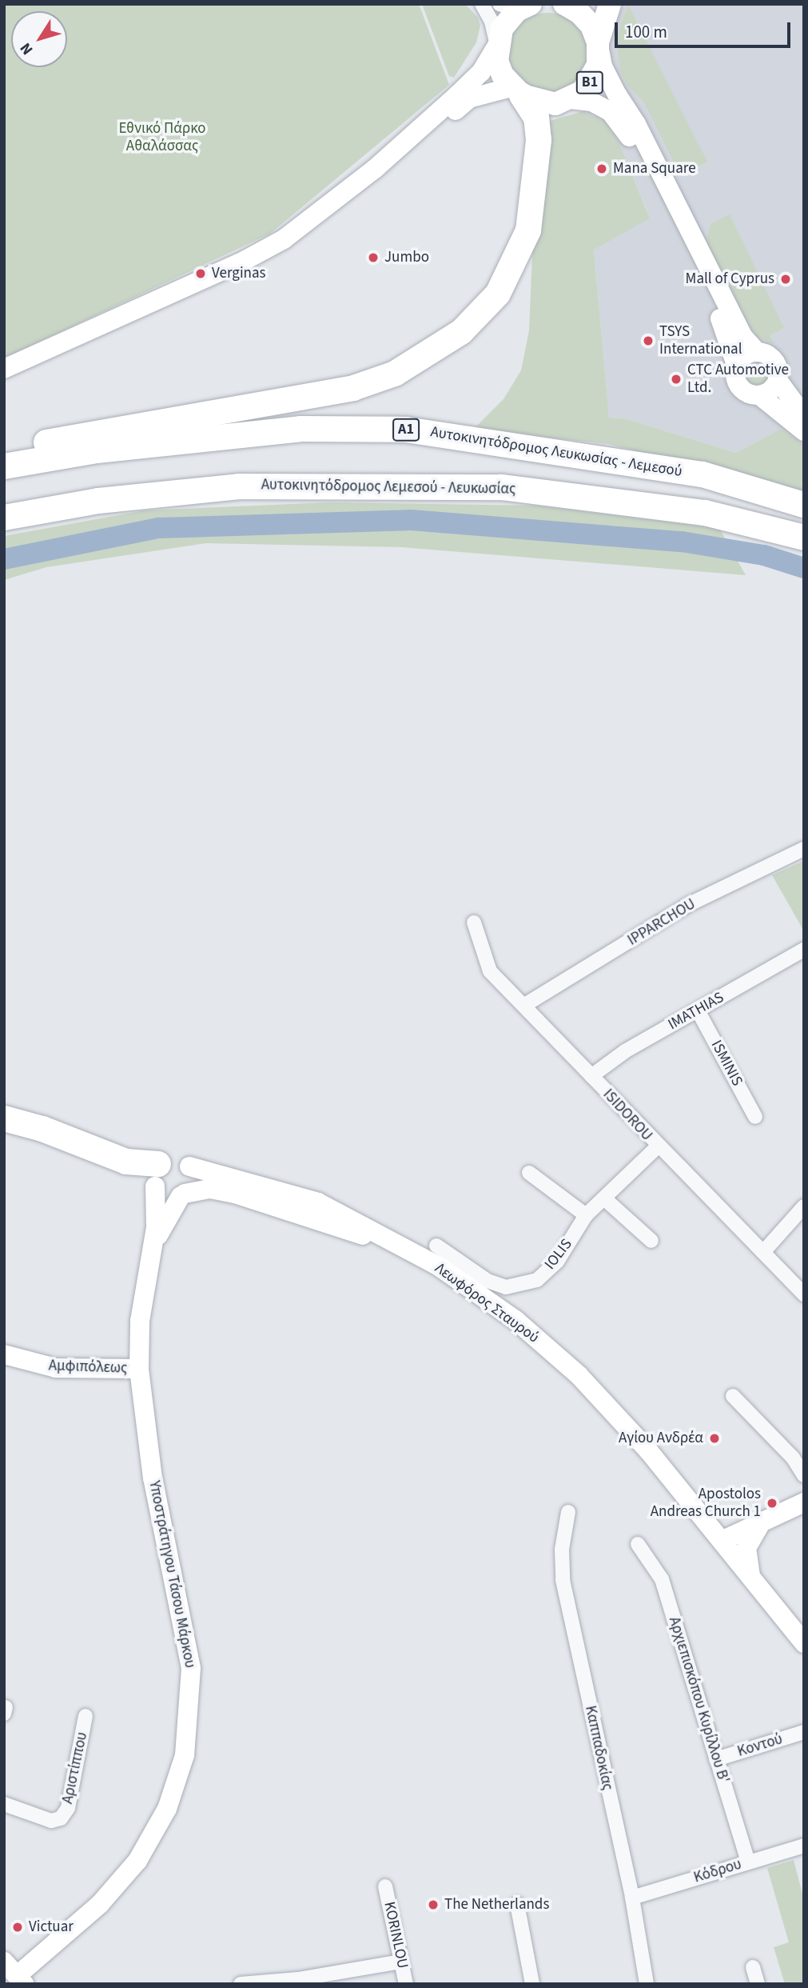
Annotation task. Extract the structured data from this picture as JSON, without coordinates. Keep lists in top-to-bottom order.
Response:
{
  "streets": {
    "highway": ["A1", "Αυτοκινητόδρομος Λευκωσίας - Λεμεσού", "Αυτοκινητόδρομος Λεμεσού - Λευκωσίας"],
    "main road": [
      "B1",
      "Λεωφόρος Σταυρού",
      "Αμφιπόλεως",
      "Υποστράτηγου Τάσου Μάρκου"
    ],
    "street": [
      "IPPARCHOU",
      "IMATHIAS",
      "ISMINIS",
      "ISIDOROU",
      "IOLIS",
      "Αρχιεπισκόπου Κυρίλλου Β'",
      "Κοντού",
      "Καππαδοκίας",
      "Αριστίππου",
      "Κόδρου",
      "KORINLOU"
    ]
  },
  "crossings": [
    ["IPPARCHOU", "ISIDOROU"],
    ["IMATHIAS", "ISMINIS"],
    ["IMATHIAS", "ISIDOROU"],
    ["ISIDOROU", "IOLIS"],
    ["Λεωφόρος Σταυρού", "Υποστράτηγου Τάσου Μάρκου"],
    ["Αμφιπόλεως", "Υποστράτηγου Τάσου Μάρκου"],
    ["Αρχιεπισκόπου Κυρίλλου Β'", "Κοντού"],
    ["Αρχιεπισκόπου Κυρίλλου Β'", "Κόδρου"],
    ["Καππαδοκίας", "Κόδρου"]
  ],
  "parks": ["Εθνικό Πάρκο Αθαλάσσας"],
  "places": [
    "Mana Square",
    "Jumbo",
    "Verginas",
    "Mall of Cyprus",
    "TSYS International",
    "CTC Automotive Ltd.",
    "Αγίου Ανδρέα",
    "Apostolos Andreas Church 1",
    "The Netherlands",
    "Victuar"
  ],
  "scale_bar": "100 m",
  "north": "bottom left"
}
